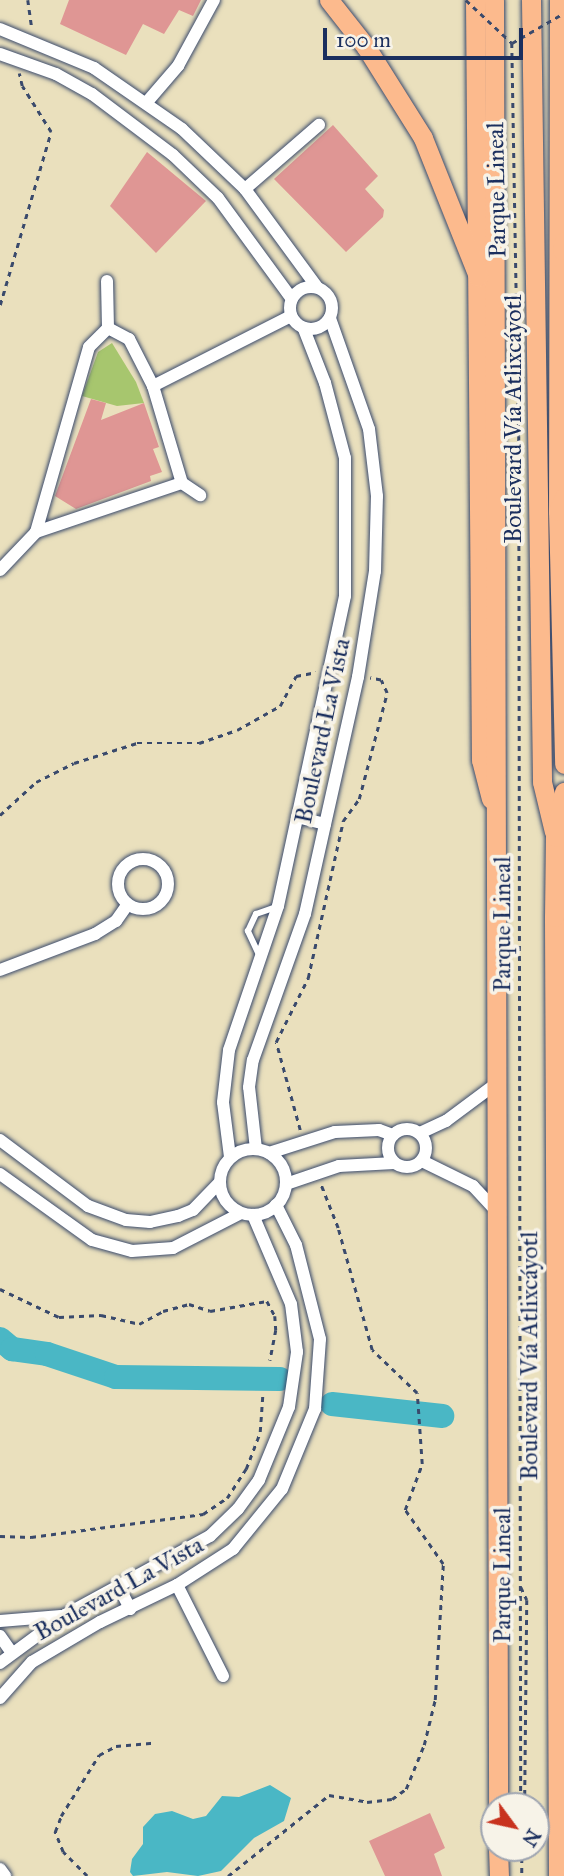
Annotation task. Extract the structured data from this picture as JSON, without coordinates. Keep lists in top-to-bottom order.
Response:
{
  "streets": {
    "main road": ["Boulevard Vía Atlixcáyotl"],
    "street": ["Boulevard La Vista"],
    "path": ["Parque Lineal"]
  },
  "scale_bar": "100 m",
  "north": "bottom right"
}
